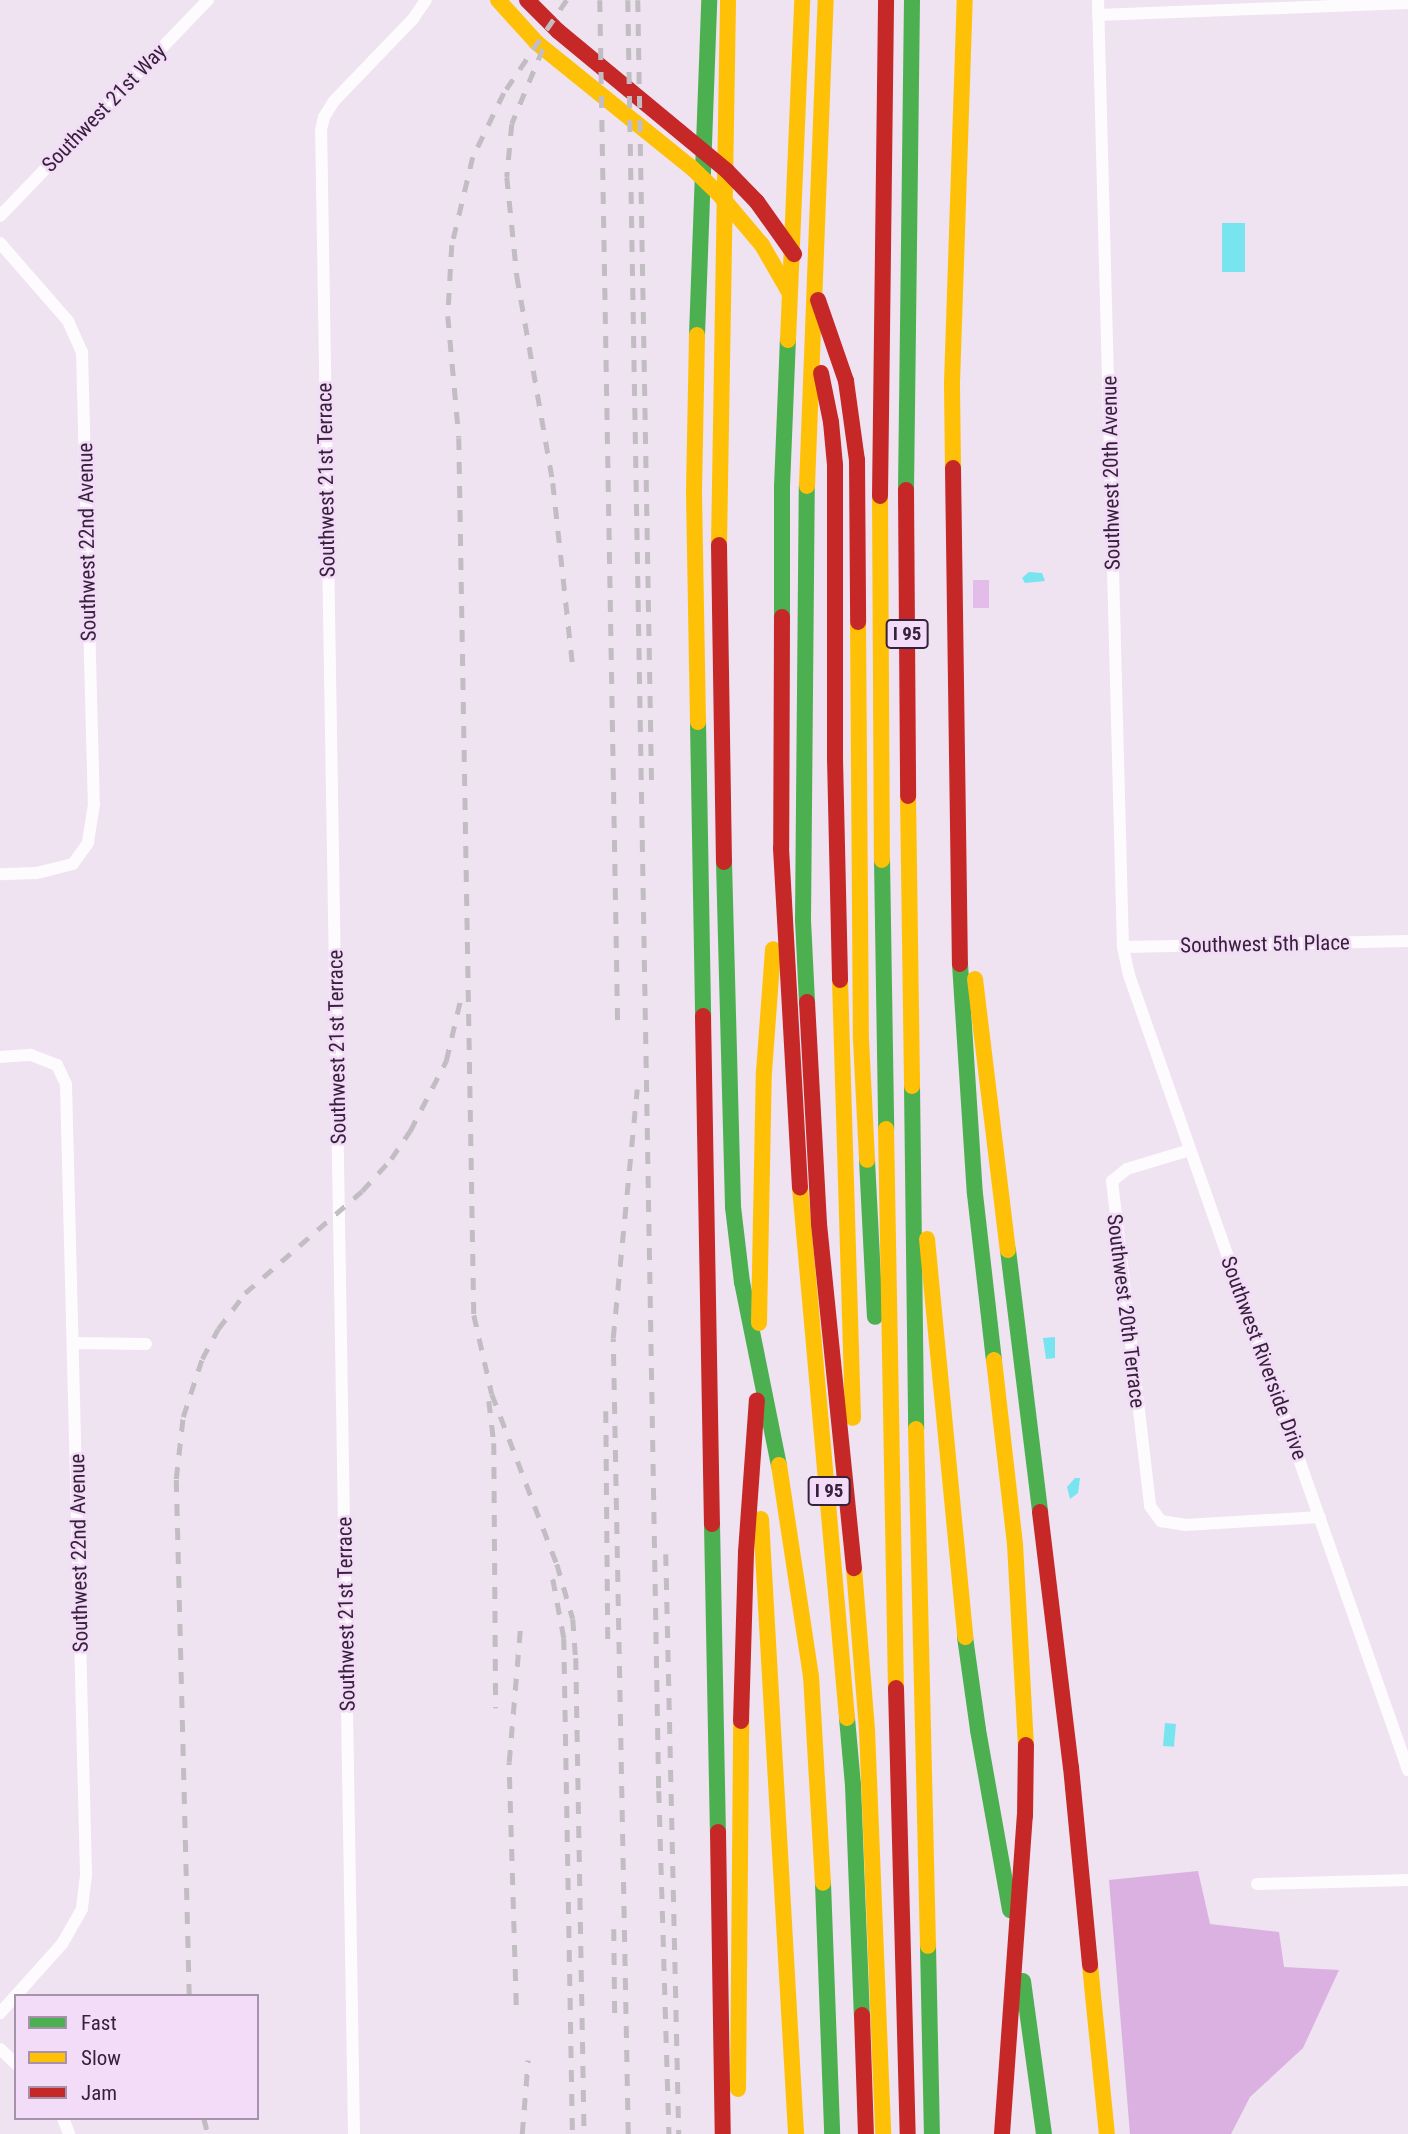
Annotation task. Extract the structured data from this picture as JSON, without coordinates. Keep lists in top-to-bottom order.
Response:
{
  "streets": {
    "highway": ["I 95"],
    "street": [
      "Southwest 21st Way",
      "Southwest 20th Avenue",
      "Southwest 21st Terrace",
      "Southwest 22nd Avenue",
      "Southwest 5th Place",
      "Southwest 20th Terrace",
      "Southwest Riverside Drive"
    ]
  },
  "crossings": [
    ["Southwest 20th Avenue", "Southwest 5th Place"],
    ["Southwest 20th Avenue", "Southwest Riverside Drive"],
    ["Southwest 5th Place", "Southwest Riverside Drive"],
    ["Southwest 20th Terrace", "Southwest Riverside Drive"]
  ],
  "legend": ["Fast", "Slow", "Jam"]
}
